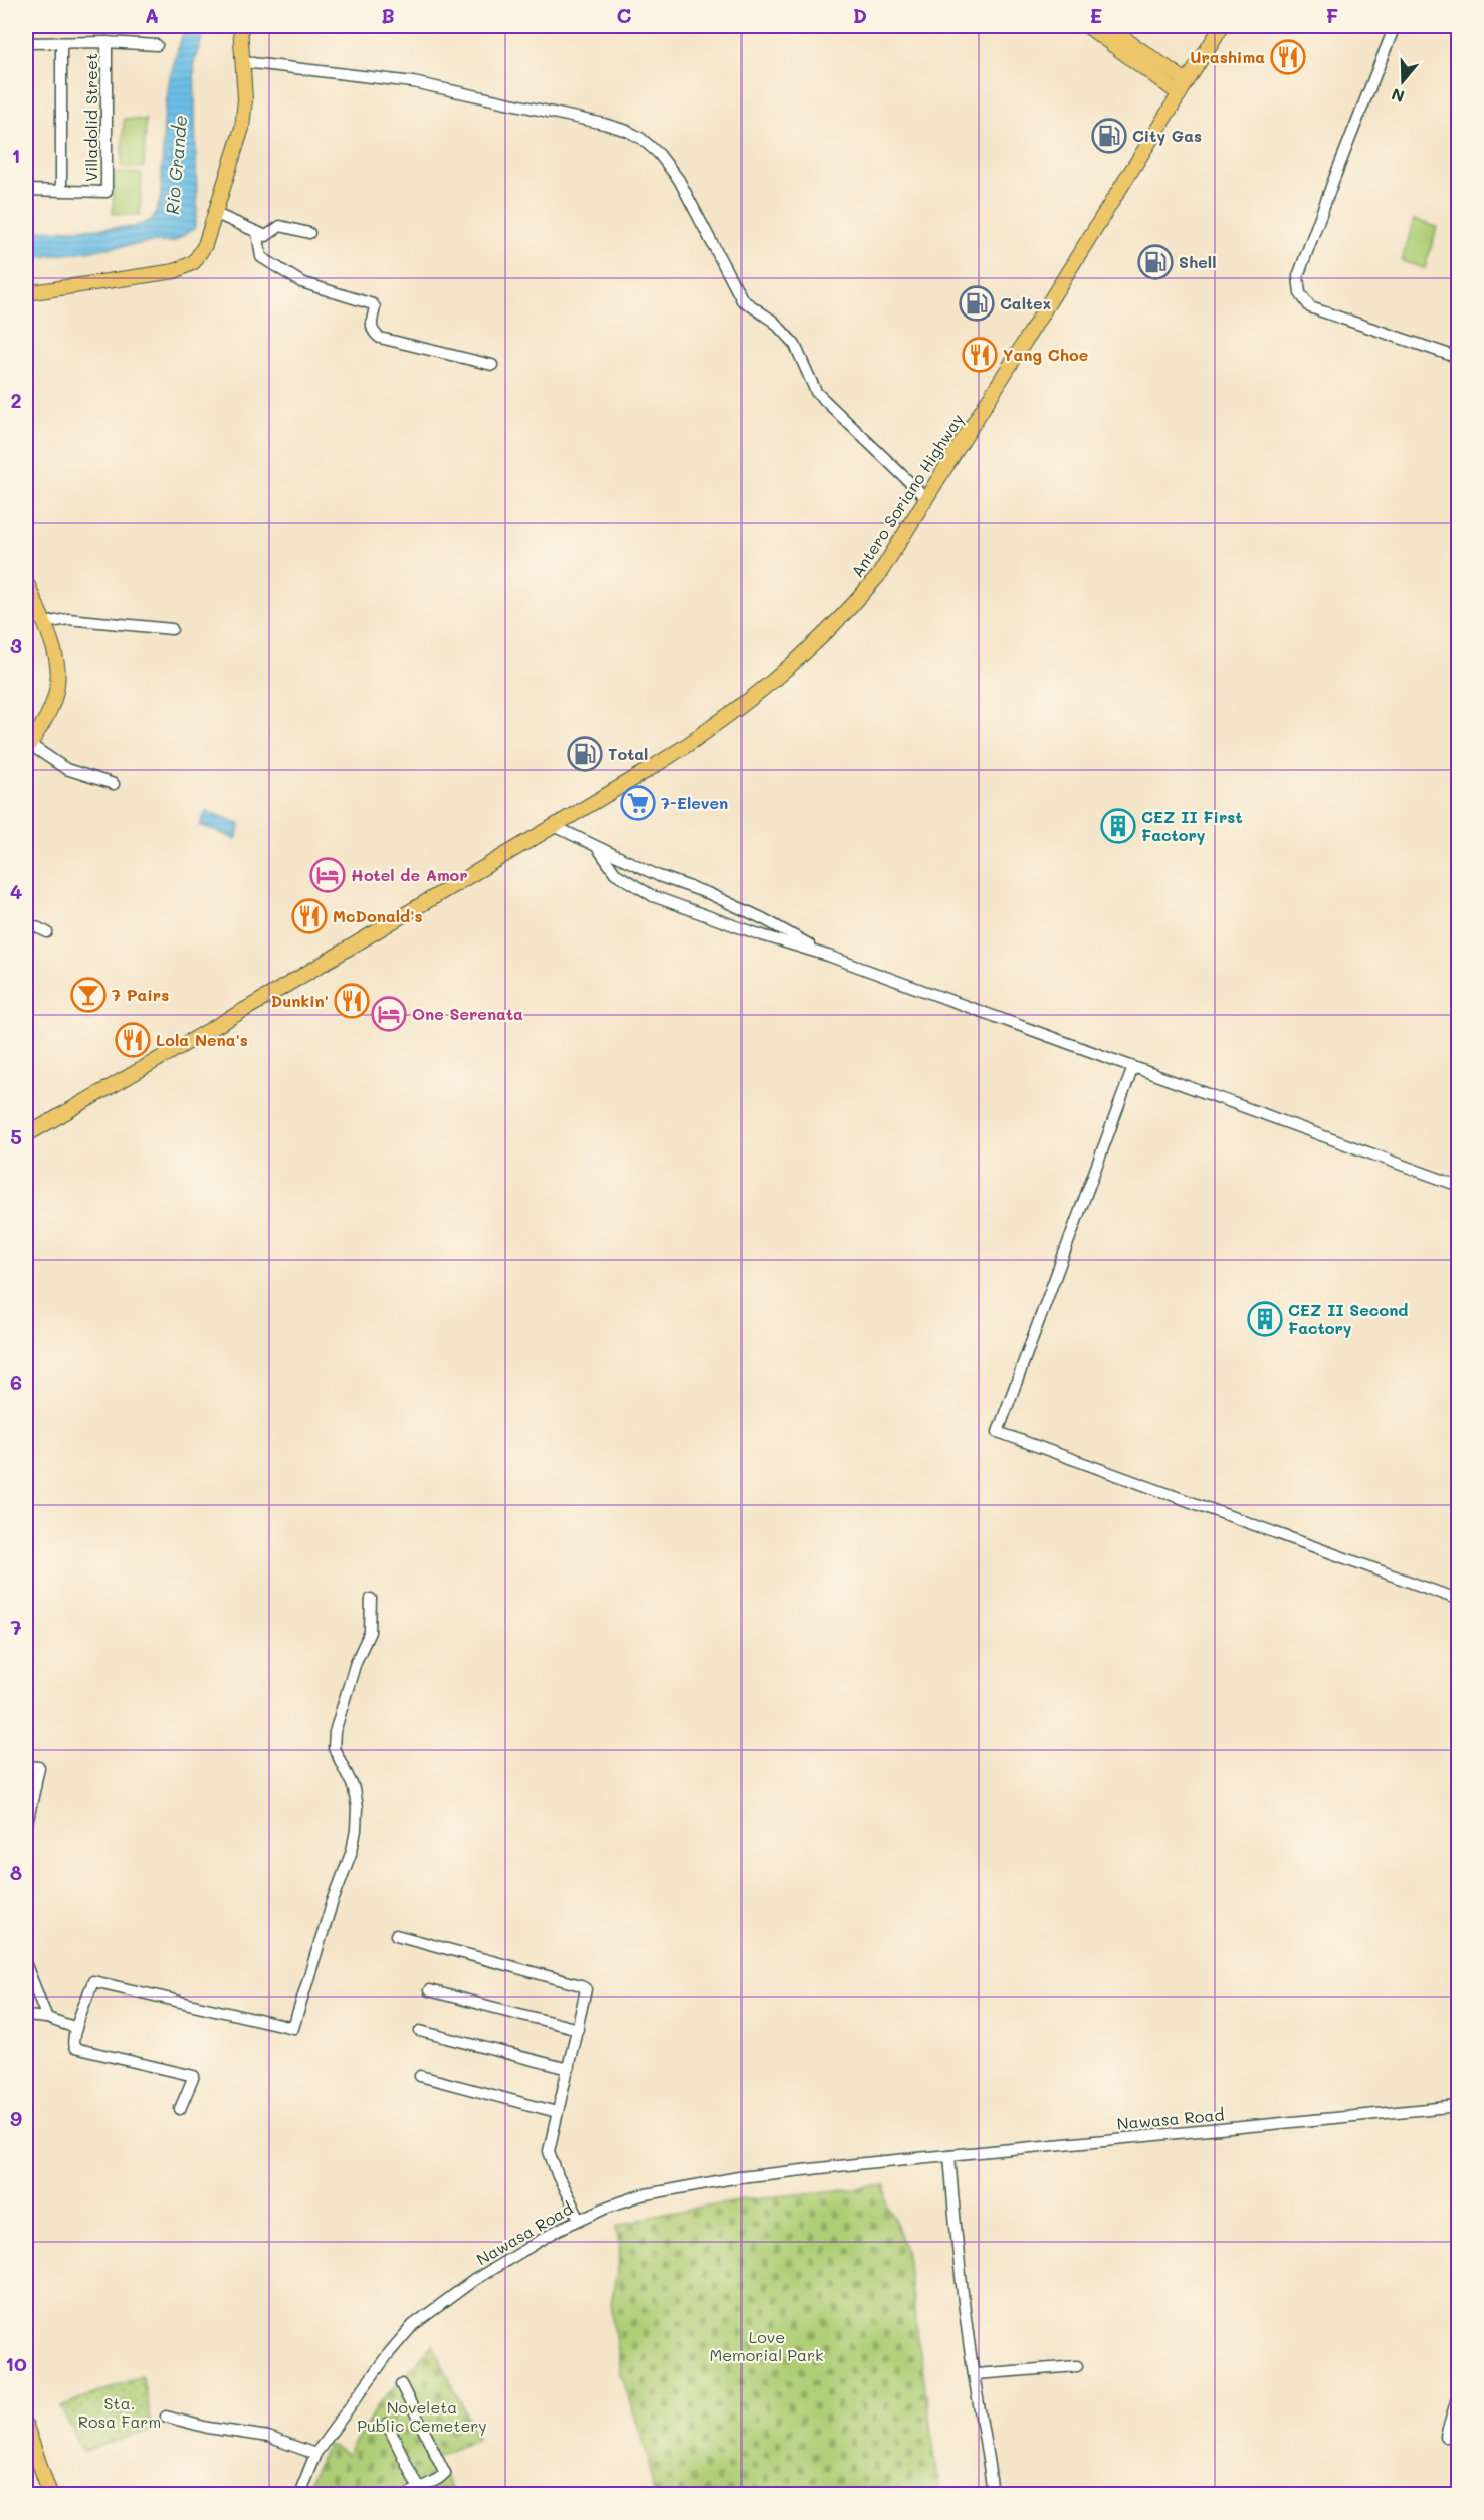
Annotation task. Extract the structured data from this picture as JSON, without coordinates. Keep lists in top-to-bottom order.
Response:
{
  "streets": {
    "main road": ["Antero Soriano Highway"],
    "street": ["Villadolid Street", "Nawasa Road"]
  },
  "water": ["Rio Grande"],
  "parks": ["Love Memorial Park", "Sta. Rosa Farm", "Noveleta Public Cemetery"],
  "places": {
    "restaurant": [
      "Urashima",
      "Yang Choe",
      "McDonald's",
      "Dunkin'",
      "Lola Nena's"
    ],
    "fuel station": [
      "City Gas",
      "Shell",
      "Caltex",
      "Total"
    ],
    "supermarket": ["7-Eleven"],
    "building": ["CEZ II First Factory", "CEZ II Second Factory"],
    "hotel": ["Hotel de Amor", "One Serenata"],
    "bar": ["7 Pairs"]
  },
  "north": "bottom",
  "grid": {
    "columns": [
      "A",
      "B",
      "C",
      "D",
      "E",
      "F"
    ],
    "rows": [
      "1",
      "2",
      "3",
      "4",
      "5",
      "6",
      "7",
      "8",
      "9",
      "10"
    ]
  }
}
